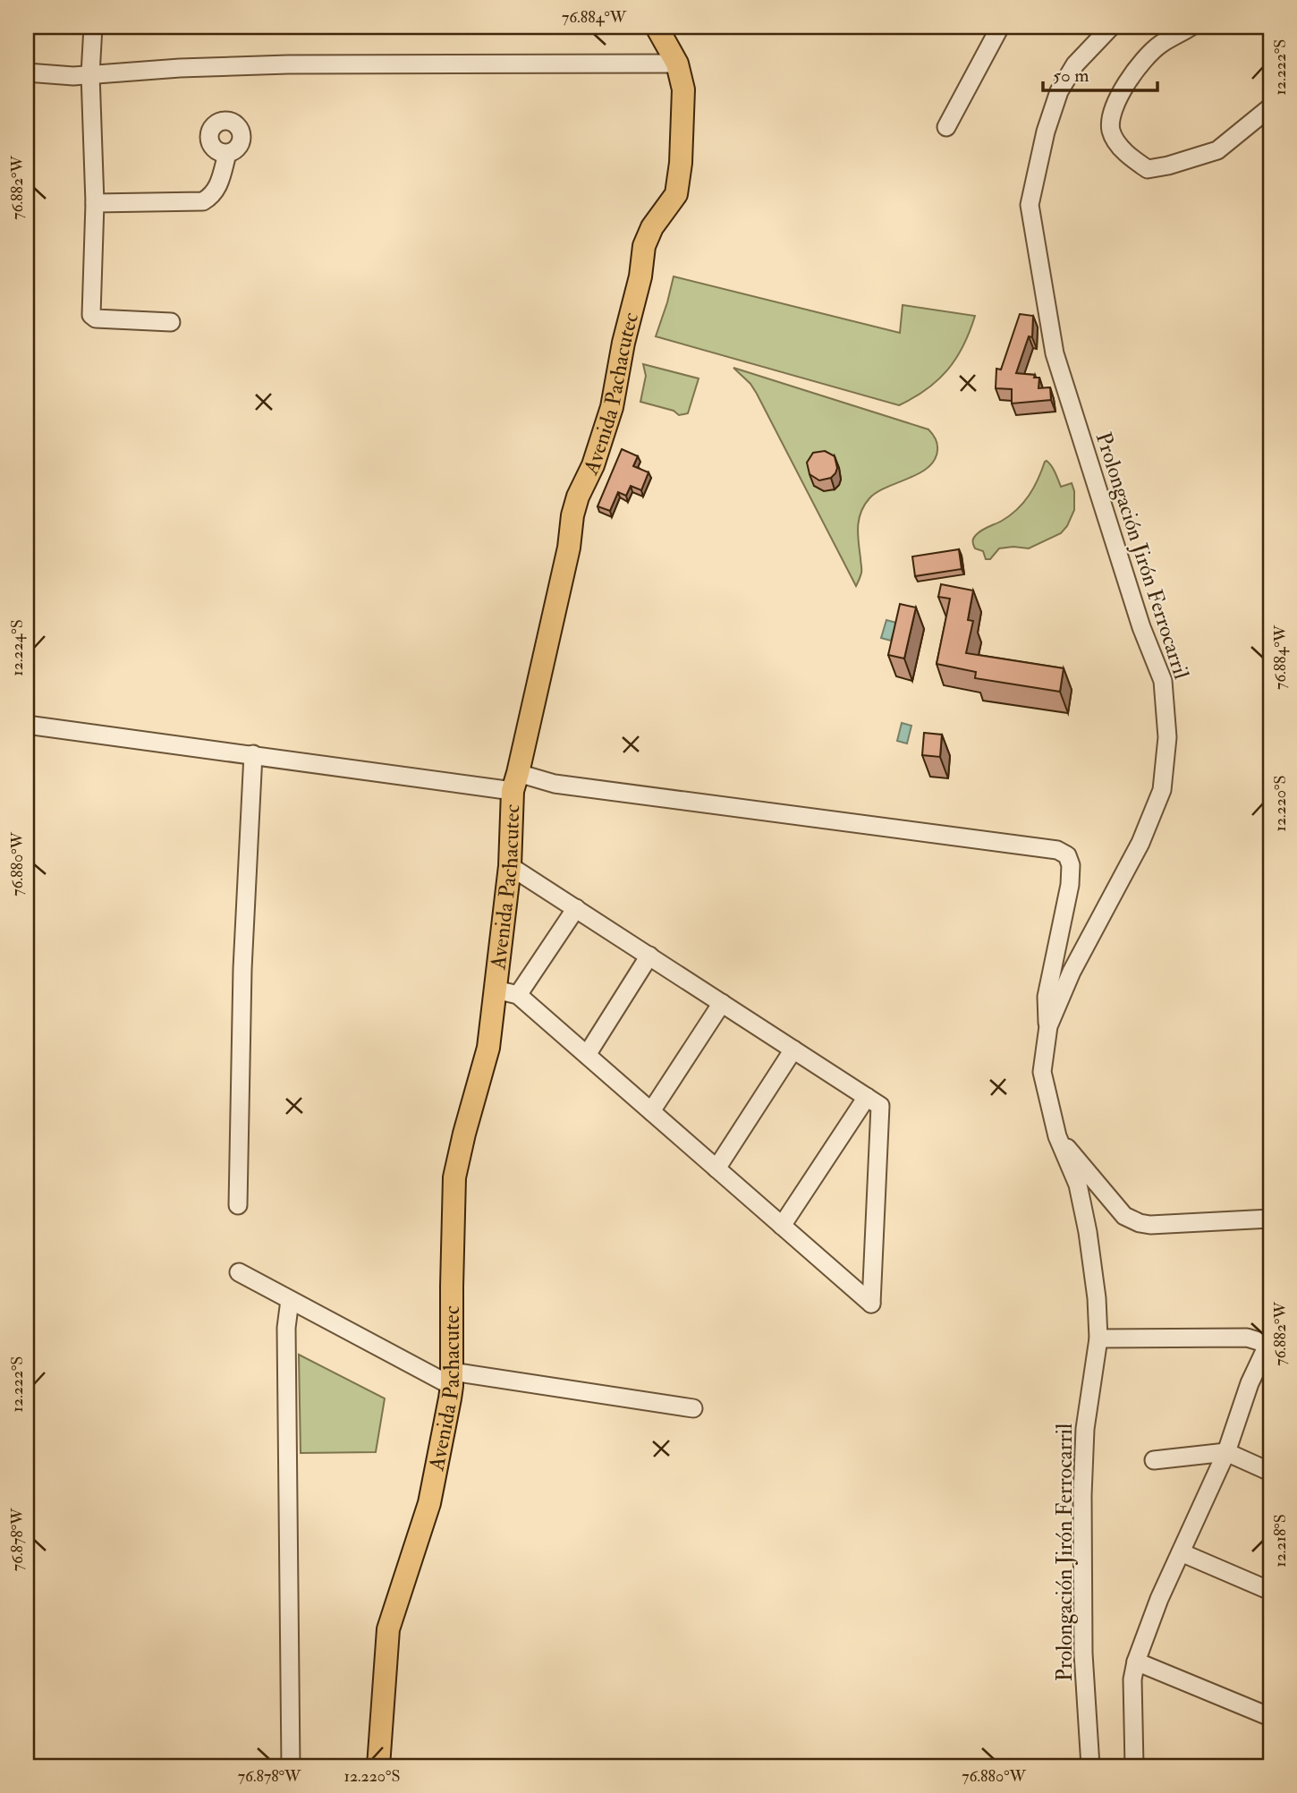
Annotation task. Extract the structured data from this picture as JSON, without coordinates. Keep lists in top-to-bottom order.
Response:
{
  "streets": {
    "main road": ["Avenida Pachacutec"],
    "street": ["Prolongación Jirón Ferrocarril"]
  },
  "scale_bar": "50 m",
  "coordinates": [
    "76.884°W",
    "12.222°S",
    "76.882°W",
    "12.224°S",
    "12.220°S",
    "76.880°W",
    "76.878°W",
    "12.218°S"
  ]
}
